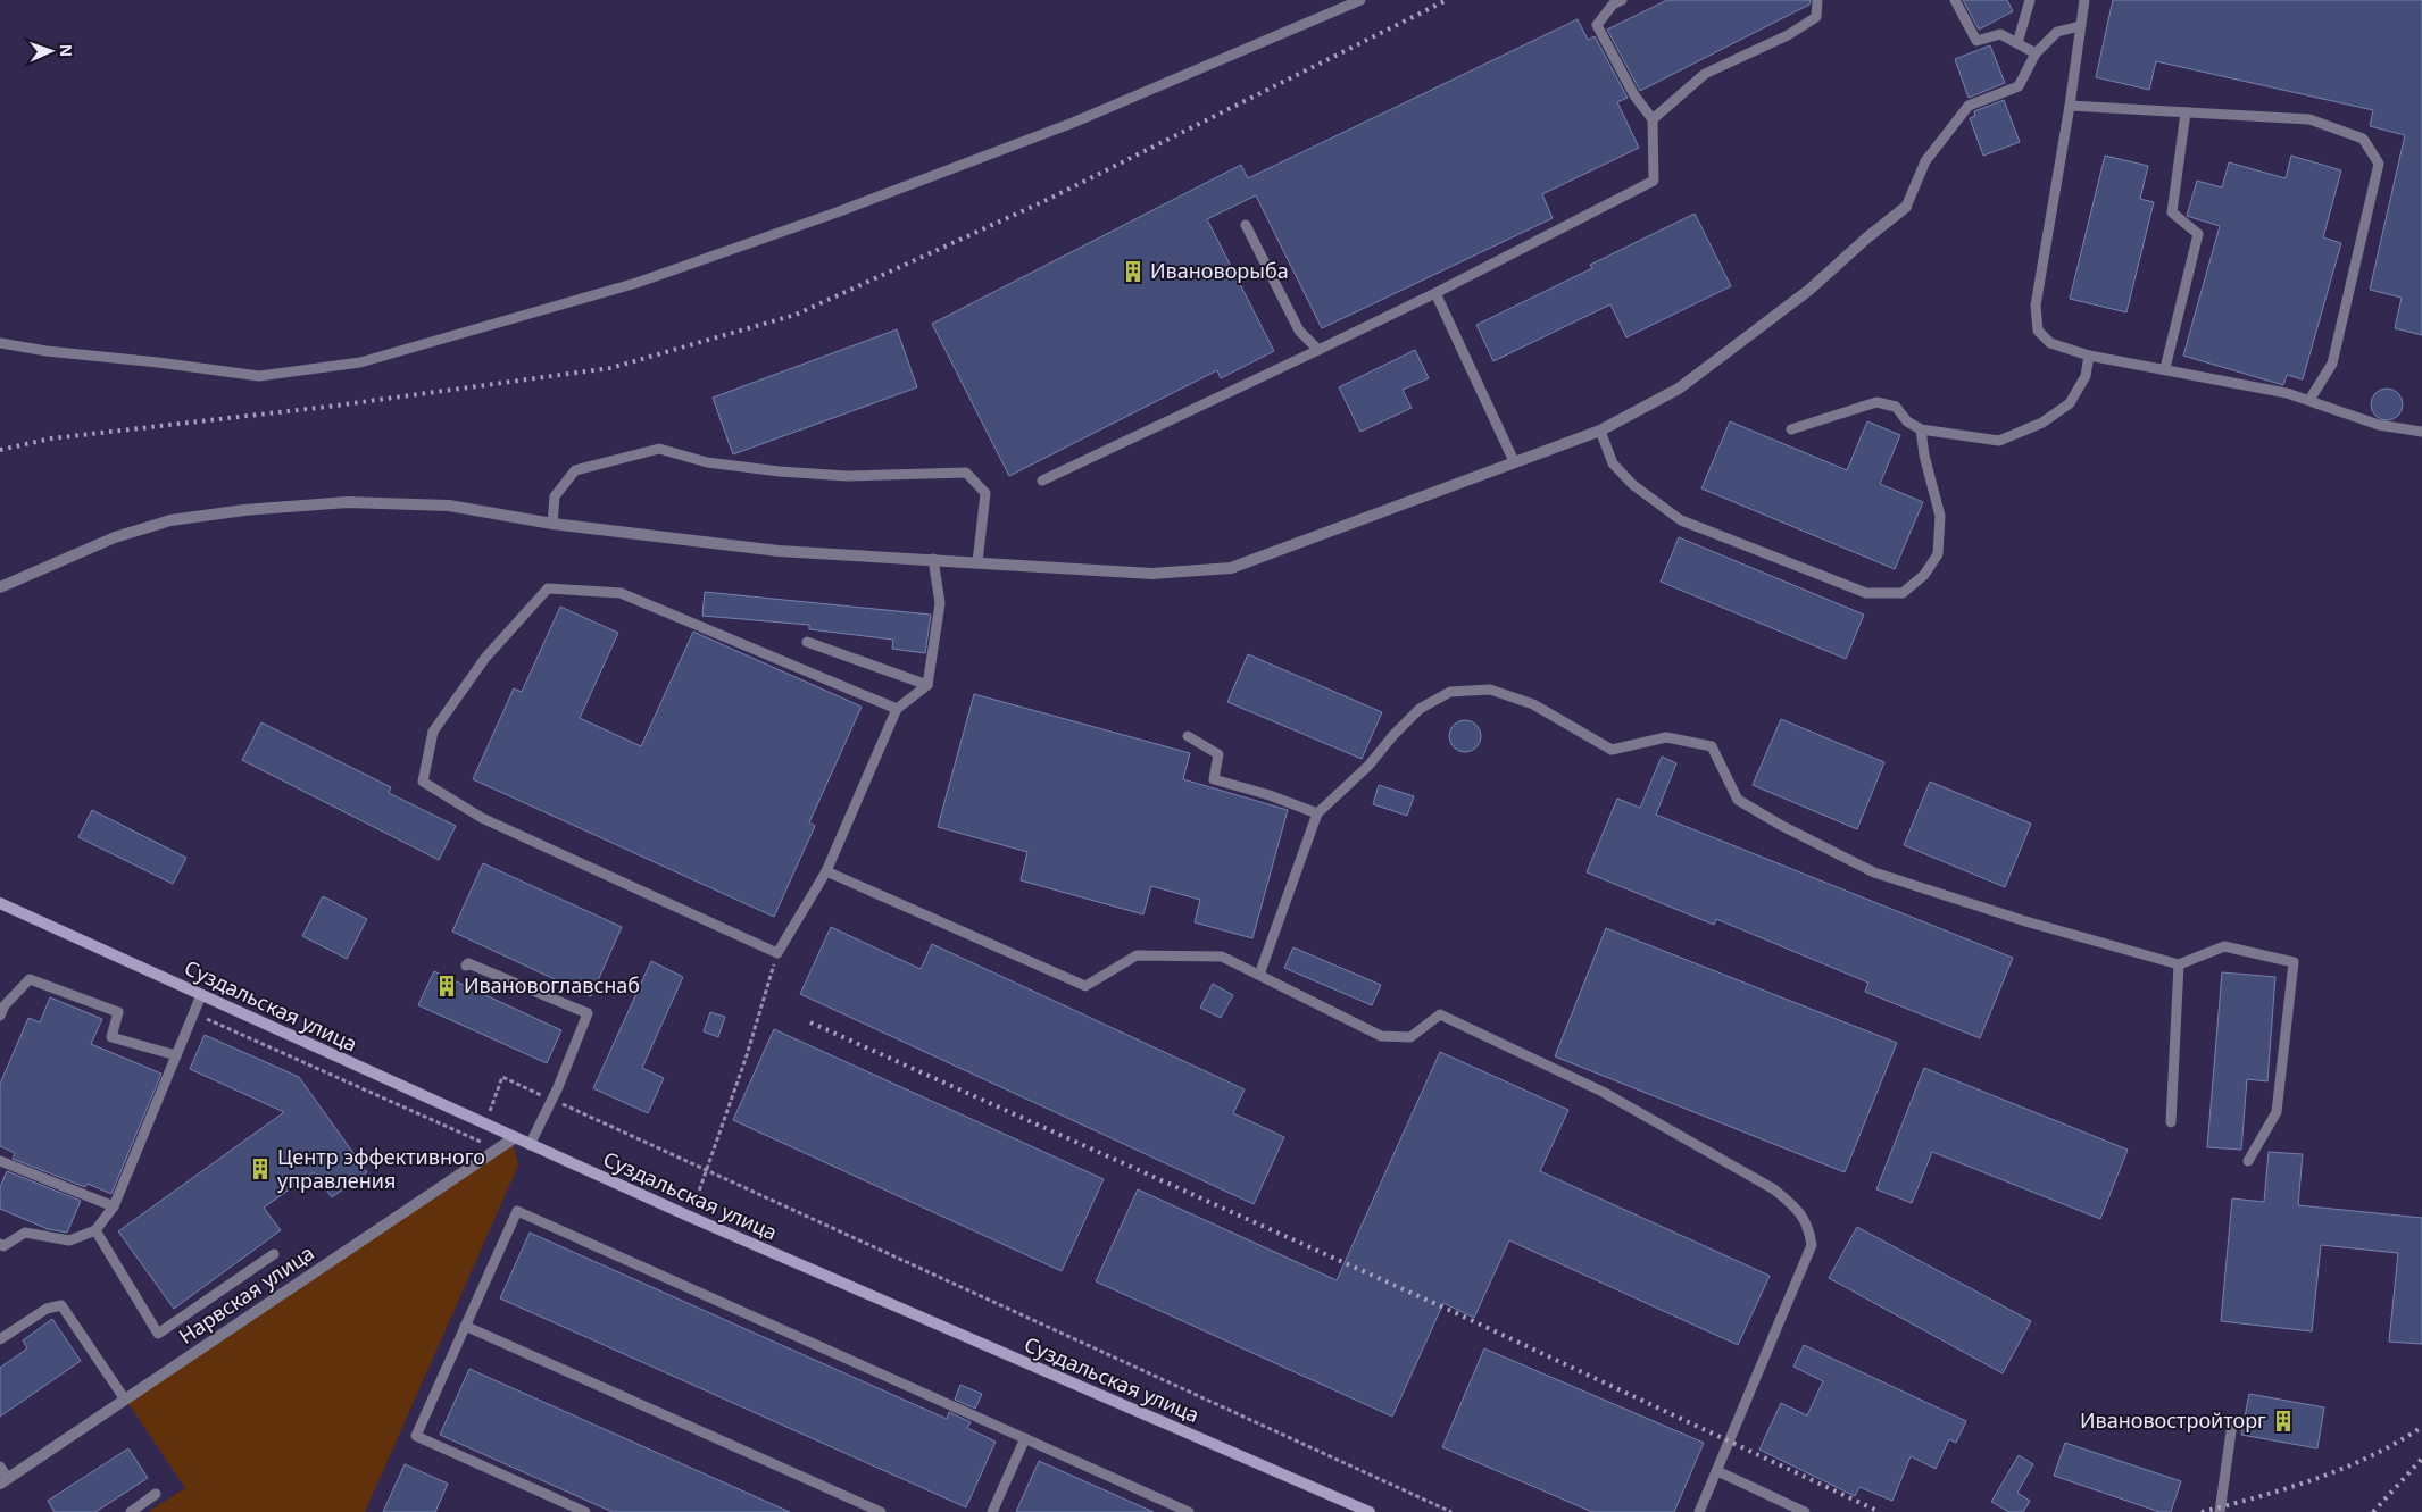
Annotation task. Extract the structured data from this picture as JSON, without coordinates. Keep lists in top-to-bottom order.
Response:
{
  "streets": {
    "main road": ["Суздальская улица"],
    "street": ["Нарвская улица"]
  },
  "crossings": [
    ["Суздальская улица", "Нарвская улица"]
  ],
  "places": {
    "building": [
      "Ивановорыба",
      "Ивановоглавснаб",
      "Центр эффективного управления",
      "Ивановостройторг"
    ]
  },
  "north": "right"
}
